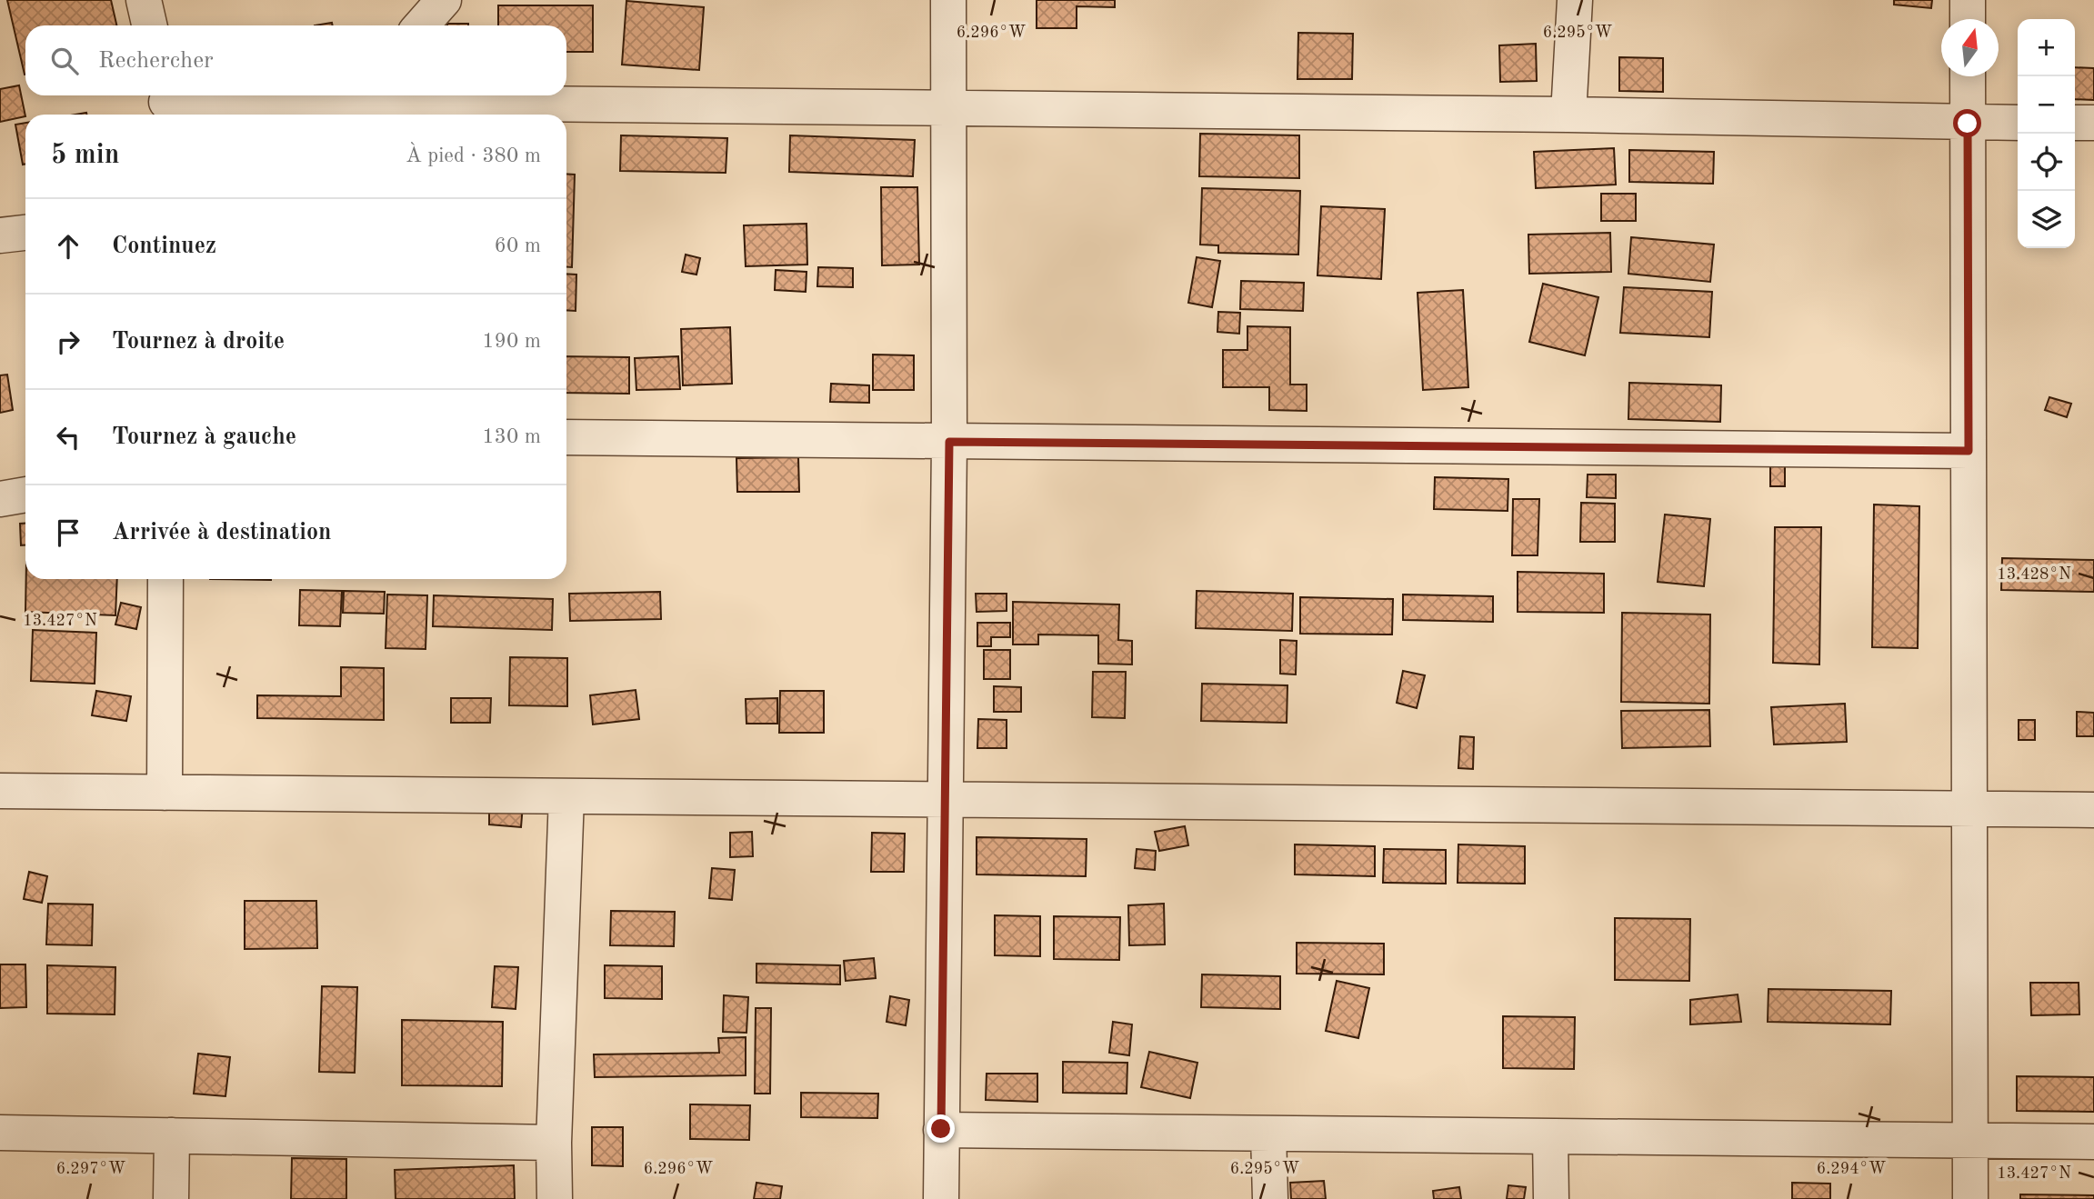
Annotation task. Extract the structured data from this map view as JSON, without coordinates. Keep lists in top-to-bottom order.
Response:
{
  "north": "top",
  "page": {
    "map_buttons": ["+", "−"],
    "search": "Rechercher",
    "heading": ["5 min", "À pied · 380 m"],
    "list": [
      ["Continuez", "60 m"],
      ["Tournez à droite", "190 m"],
      ["Tournez à gauche", "130 m"],
      "Arrivée à destination"
    ]
  },
  "coordinates": [
    "6.296°W",
    "6.295°W",
    "13.428°N",
    "13.427°N",
    "6.297°W",
    "6.294°W"
  ]
}
